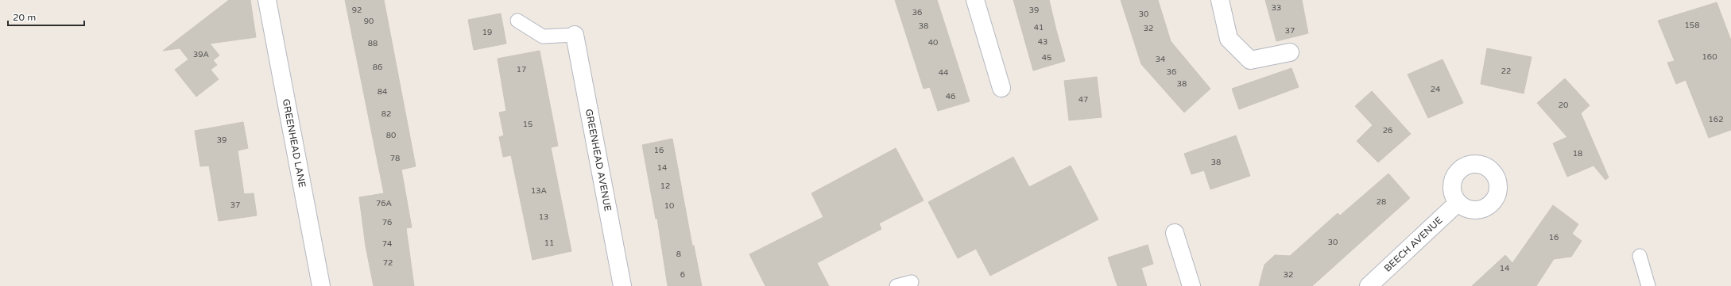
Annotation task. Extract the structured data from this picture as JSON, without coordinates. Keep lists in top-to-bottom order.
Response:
{
  "streets": {
    "street": ["GREENHEAD LANE", "GREENHEAD AVENUE", "BEECH AVENUE"]
  },
  "house_numbers": [
    "33",
    "92",
    "39",
    "36",
    "30",
    "90",
    "158",
    "38",
    "41",
    "32",
    "37",
    "19",
    "43",
    "40",
    "88",
    "39A",
    "160",
    "45",
    "34",
    "86",
    "17",
    "22",
    "36",
    "44",
    "38",
    "24",
    "84",
    "46",
    "47",
    "20",
    "82",
    "162",
    "15",
    "26",
    "80",
    "39",
    "16",
    "18",
    "78",
    "38",
    "14",
    "12",
    "13A",
    "28",
    "76A",
    "37",
    "10",
    "13",
    "76",
    "16",
    "30",
    "11",
    "74",
    "8",
    "72",
    "14",
    "6",
    "32"
  ],
  "scale_bar": "20 m"
}
